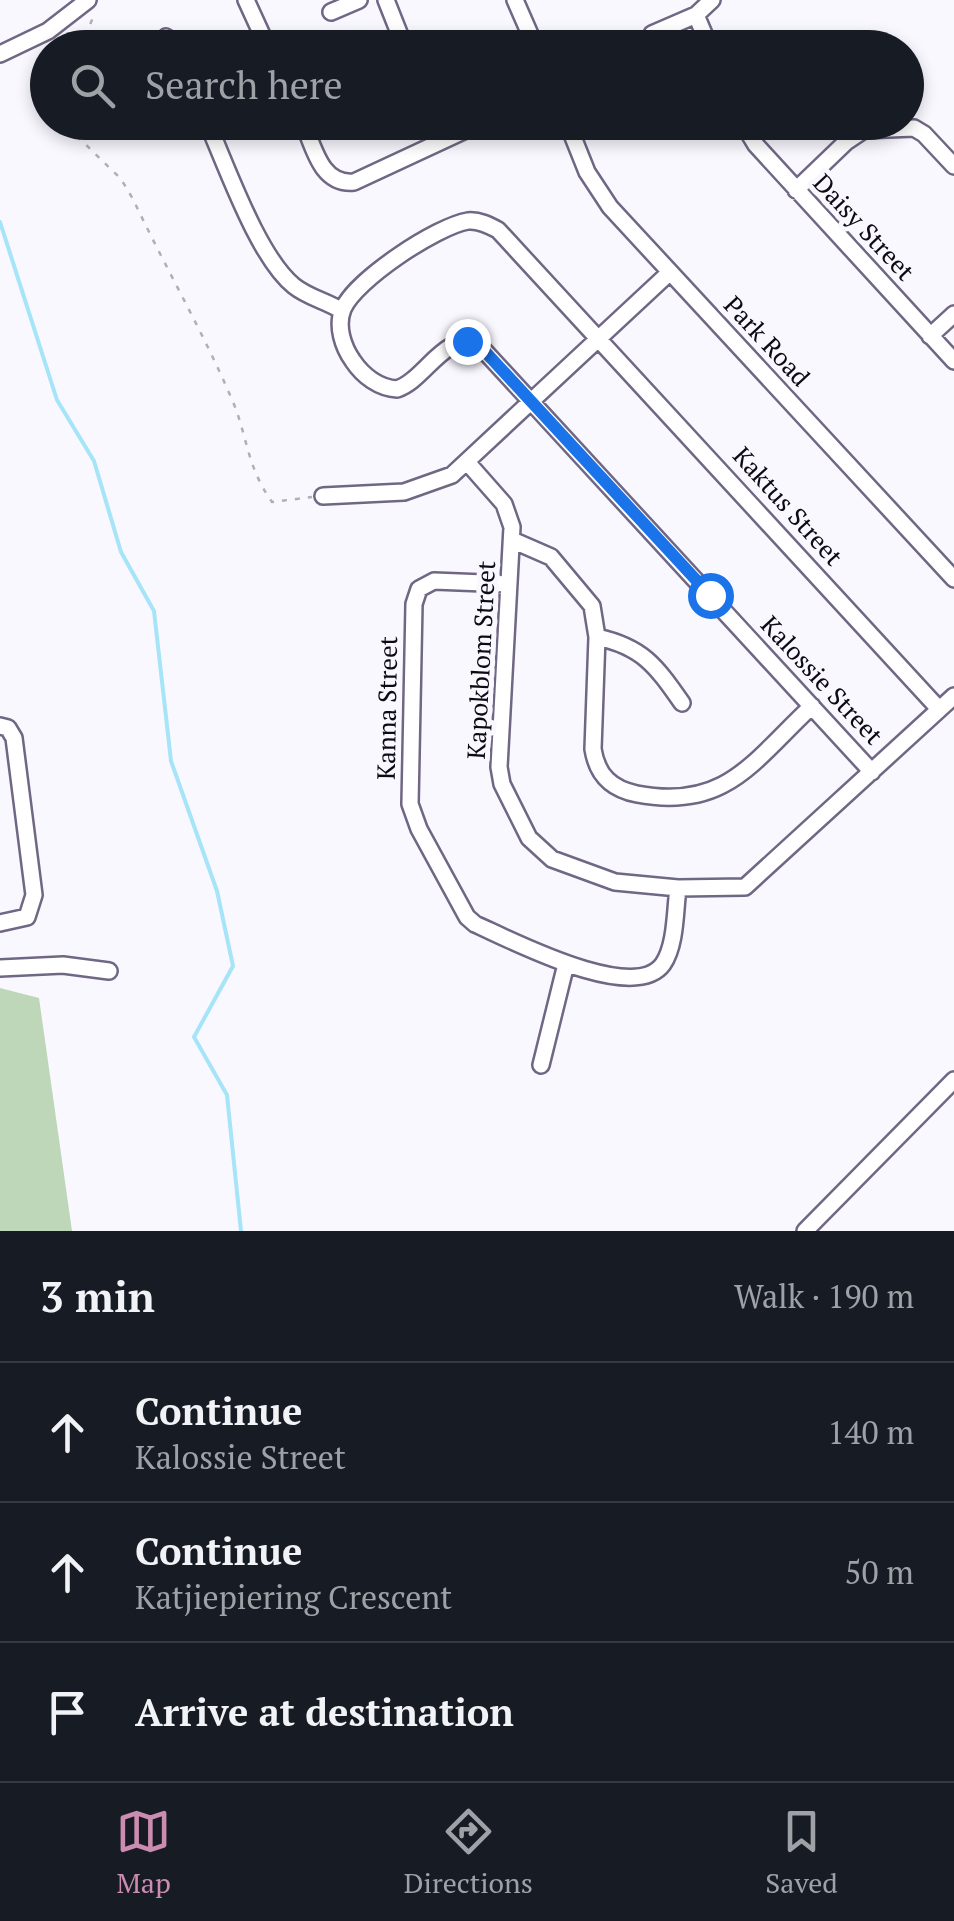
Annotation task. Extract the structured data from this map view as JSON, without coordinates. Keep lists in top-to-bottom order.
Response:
{
  "streets": {
    "street": [
      "Daisy Street",
      "Park Road",
      "Kaktus Street",
      "Kapokblom Street",
      "Kalossie Street",
      "Kanna Street"
    ]
  },
  "crossings": [
    ["Kaktus Street", "Kapokblom Street"],
    ["Kaktus Street", "Kalossie Street"],
    ["Kapokblom Street", "Kalossie Street"],
    ["Kapokblom Street", "Kanna Street"]
  ],
  "page": {
    "search": "Search here",
    "heading": ["3 min", "Walk · 190 m"],
    "list": [
      ["Continue", "Kalossie Street", "140 m"],
      ["Continue", "Katjiepiering Crescent", "50 m"],
      "Arrive at destination"
    ],
    "nav": ["Map", "Directions", "Saved"]
  }
}
